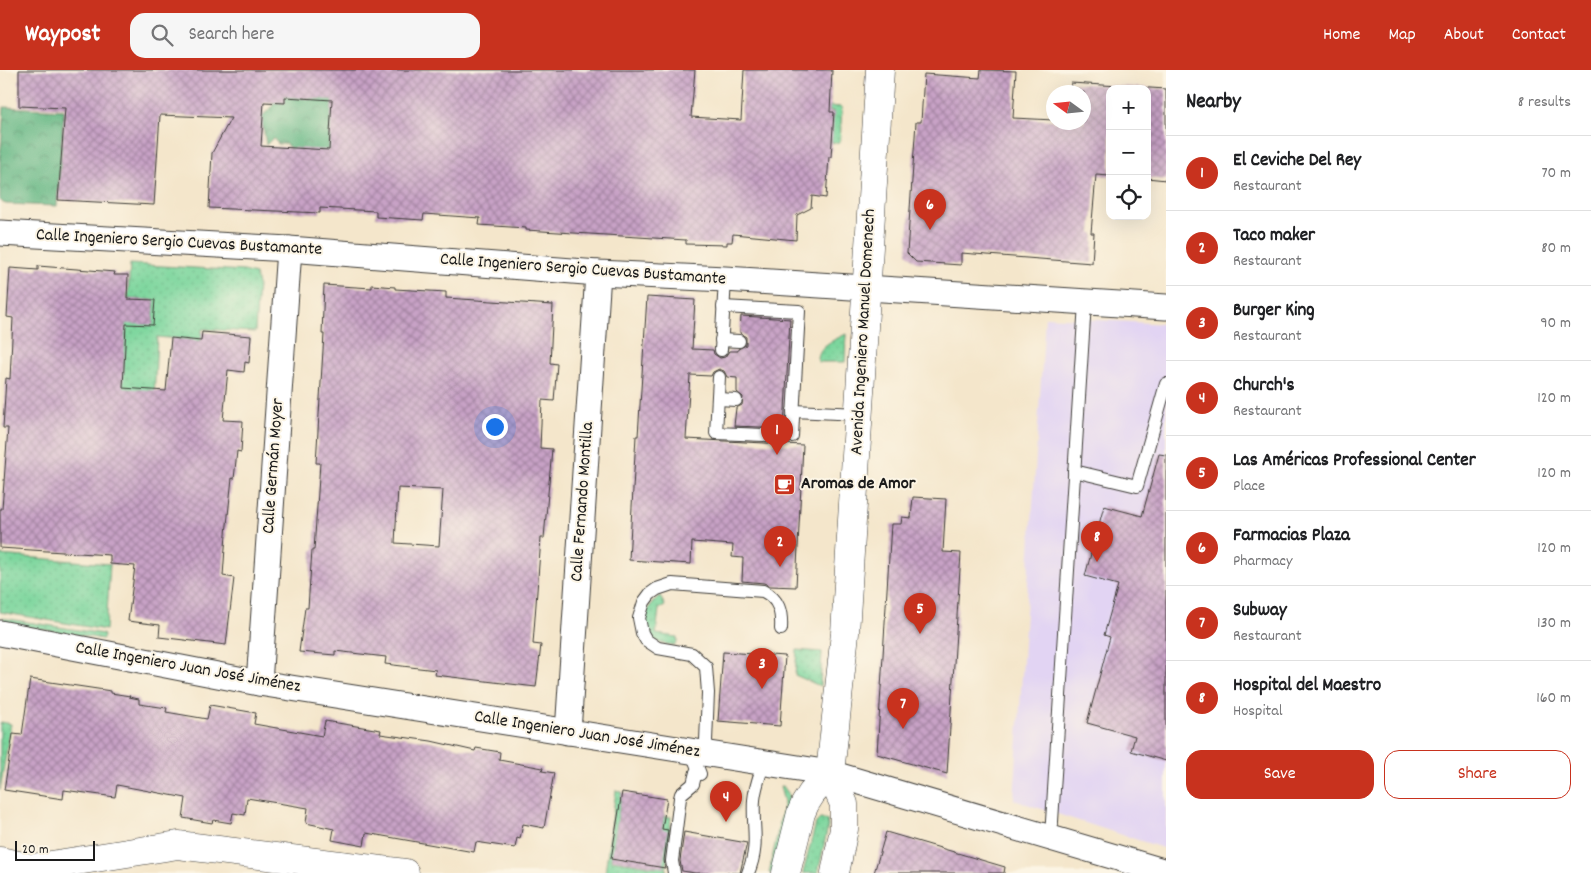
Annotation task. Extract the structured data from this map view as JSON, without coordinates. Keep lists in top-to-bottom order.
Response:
{
  "streets": {
    "main road": ["Avenida Ingeniero Manuel Domenech"],
    "street": [
      "Calle Ingeniero Sergio Cuevas Bustamante",
      "Calle Germán Moyer",
      "Calle Fernando Montilla",
      "Calle Ingeniero Juan José Jiménez"
    ]
  },
  "crossings": [
    ["Calle Ingeniero Sergio Cuevas Bustamante", "Avenida Ingeniero Manuel Domenech"],
    ["Calle Ingeniero Sergio Cuevas Bustamante", "Calle Germán Moyer"],
    ["Calle Ingeniero Sergio Cuevas Bustamante", "Calle Fernando Montilla"],
    ["Avenida Ingeniero Manuel Domenech", "Calle Ingeniero Juan José Jiménez"],
    ["Calle Germán Moyer", "Calle Ingeniero Juan José Jiménez"],
    ["Calle Fernando Montilla", "Calle Ingeniero Juan José Jiménez"]
  ],
  "places": {
    "cafe": ["Aromas de Amor"]
  },
  "scale_bar": "20 m",
  "north": "left",
  "page": {
    "header": "Waypost",
    "search": "Search here",
    "nav": [
      "Home",
      "Map",
      "About",
      "Contact"
    ],
    "heading": ["Nearby", "8 results"],
    "map_buttons": ["+", "−"],
    "list": [
      {
        "mark": "1",
        "name": "El Ceviche Del Rey",
        "note": "Restaurant",
        "value": "70 m"
      },
      {
        "mark": "2",
        "name": "Taco maker",
        "note": "Restaurant",
        "value": "80 m"
      },
      {
        "mark": "3",
        "name": "Burger King",
        "note": "Restaurant",
        "value": "90 m"
      },
      {
        "mark": "4",
        "name": "Church's",
        "note": "Restaurant",
        "value": "120 m"
      },
      {
        "mark": "5",
        "name": "Las Américas Professional Center",
        "note": "Place",
        "value": "120 m"
      },
      {
        "mark": "6",
        "name": "Farmacias Plaza",
        "note": "Pharmacy",
        "value": "120 m"
      },
      {
        "mark": "7",
        "name": "Subway",
        "note": "Restaurant",
        "value": "130 m"
      },
      {
        "mark": "8",
        "name": "Hospital del Maestro",
        "note": "Hospital",
        "value": "160 m"
      }
    ],
    "pins": [
      "6",
      "1",
      "8",
      "2",
      "5",
      "3",
      "7",
      "4"
    ],
    "buttons": ["Save", "Share"],
    "scale": "20 m"
  }
}
